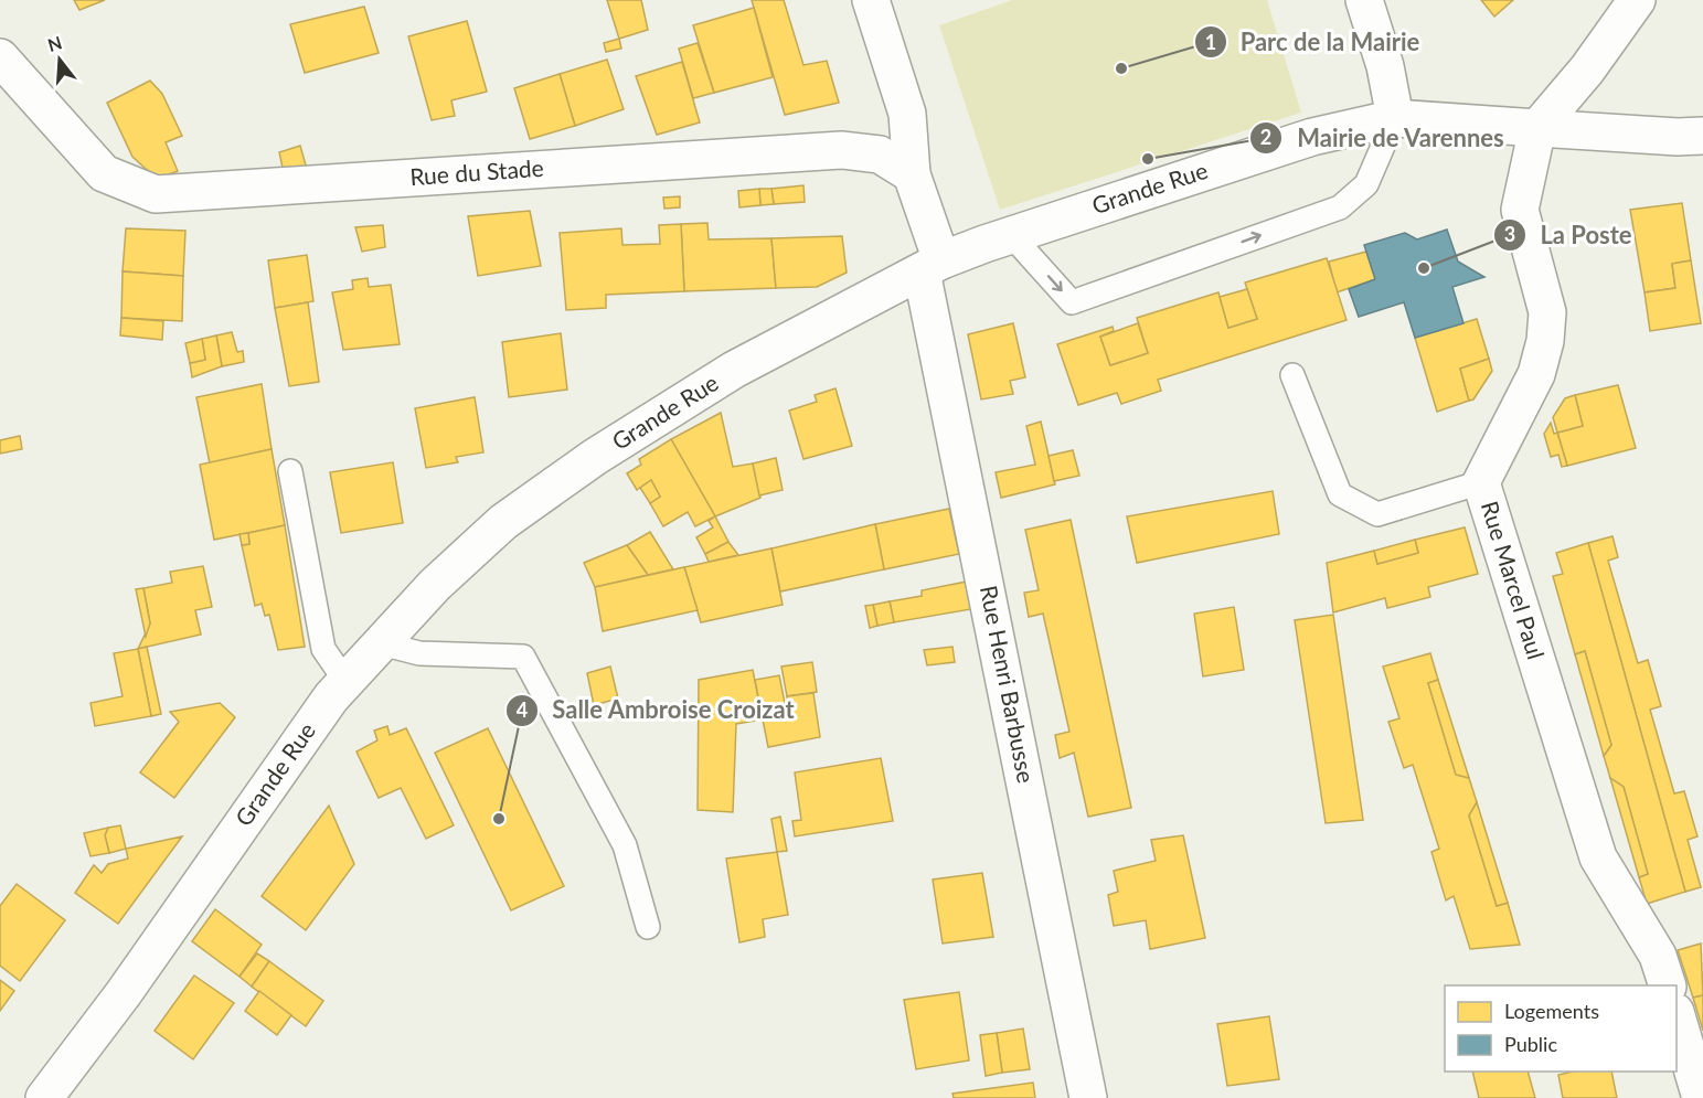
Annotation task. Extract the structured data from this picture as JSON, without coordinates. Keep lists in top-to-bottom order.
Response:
{
  "streets": {
    "street": [
      "Rue du Stade",
      "Grande Rue",
      "Rue Marcel Paul",
      "Rue Henri Barbusse"
    ]
  },
  "crossings": [
    ["Grande Rue", "Rue Marcel Paul"],
    ["Grande Rue", "Rue Henri Barbusse"]
  ],
  "places": [
    "Parc de la Mairie",
    "Mairie de Varennes",
    "La Poste",
    "Salle Ambroise Croizat"
  ],
  "legend": ["Logements", "Public"],
  "north": "top"
}
